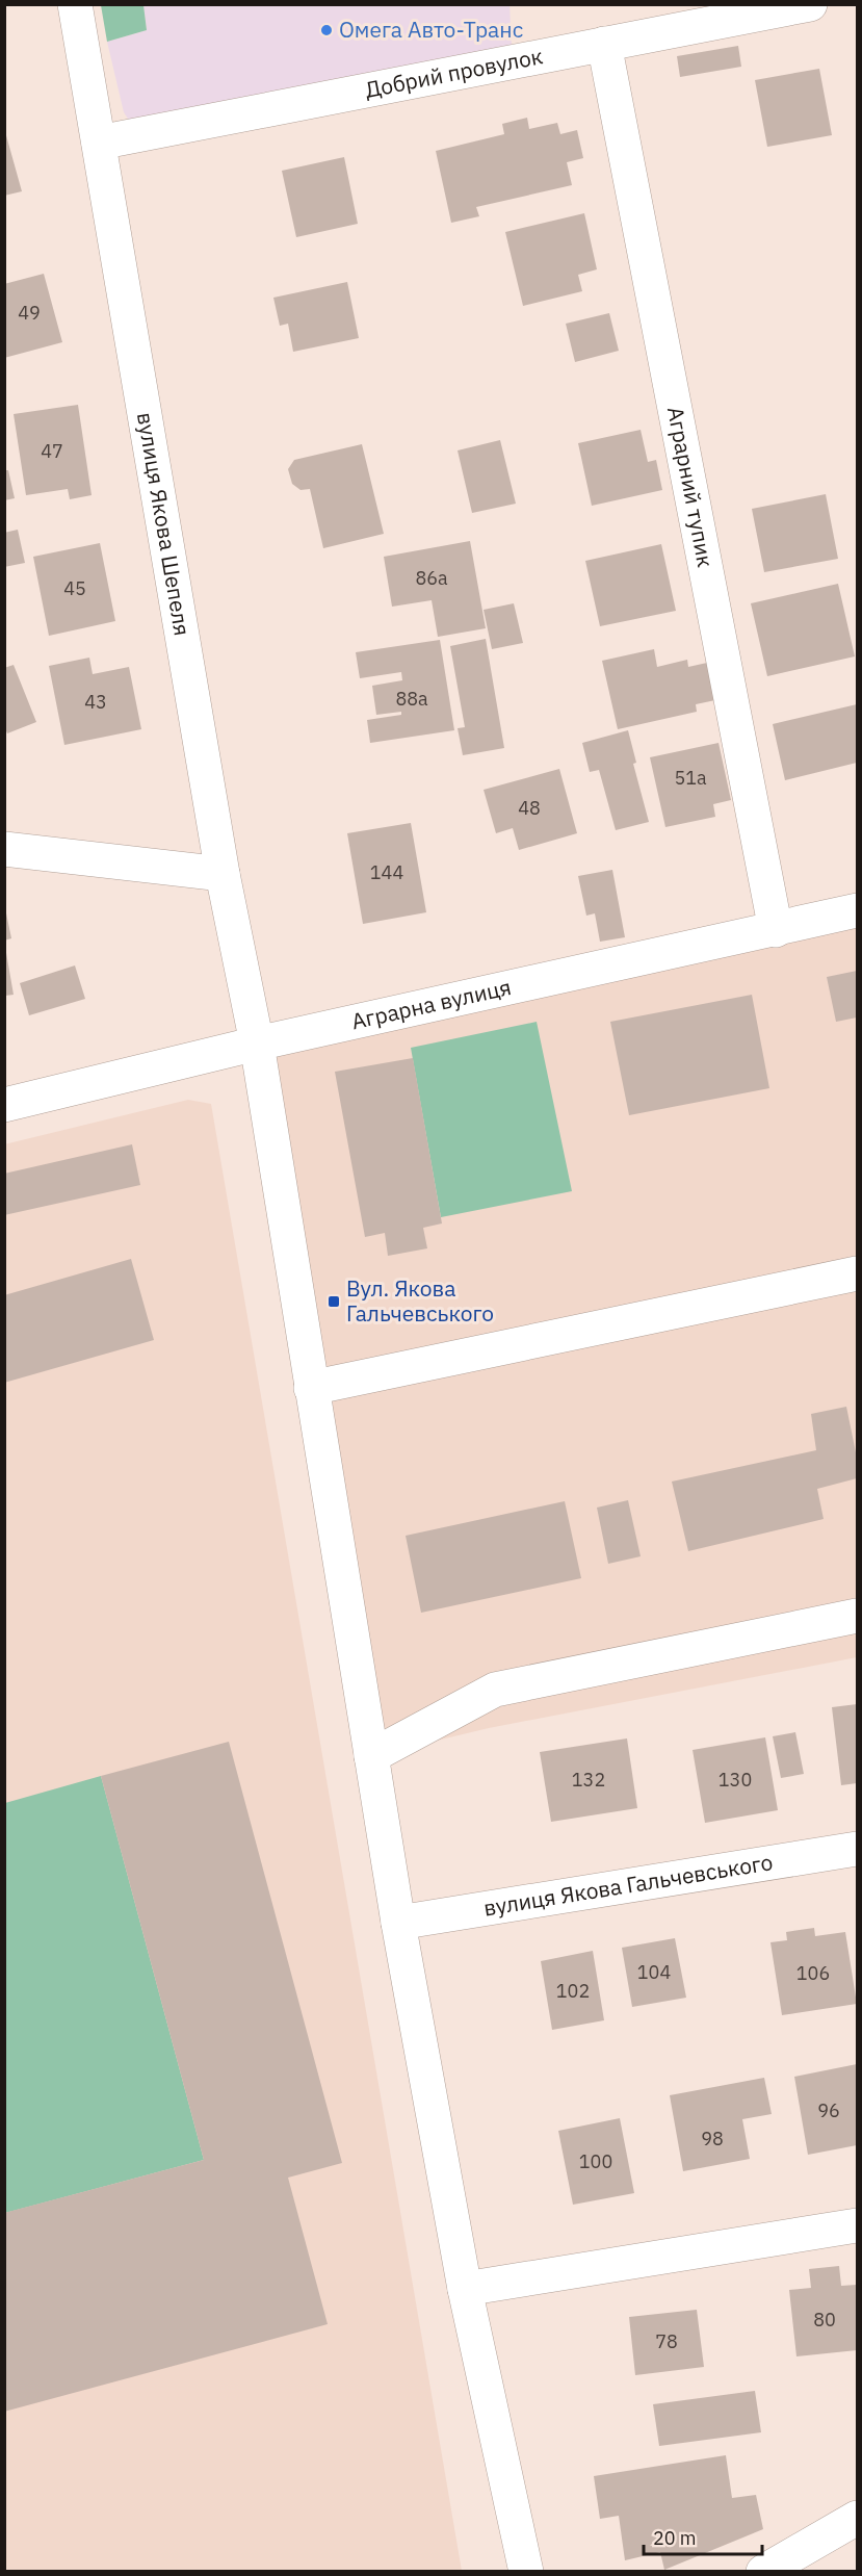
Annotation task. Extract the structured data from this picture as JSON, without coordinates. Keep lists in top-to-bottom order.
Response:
{
  "streets": {
    "street": [
      "Добрий провулок",
      "Аграрний тупик",
      "вулиця Якова Шепеля",
      "Аграрна вулиця",
      "вулиця Якова Гальчевського"
    ]
  },
  "crossings": [
    ["Добрий провулок", "Аграрний тупик"],
    ["Добрий провулок", "вулиця Якова Шепеля"],
    ["Аграрний тупик", "Аграрна вулиця"],
    ["вулиця Якова Шепеля", "Аграрна вулиця"],
    ["вулиця Якова Шепеля", "вулиця Якова Гальчевського"]
  ],
  "places": {
    "other": ["Омега Авто-Транс"],
    "transit": ["Вул. Якова Гальчевського"]
  },
  "house_numbers": [
    "49",
    "47",
    "86а",
    "45",
    "88а",
    "43",
    "51а",
    "48",
    "144",
    "132",
    "130",
    "104",
    "106",
    "102",
    "96",
    "98",
    "100",
    "80",
    "78"
  ],
  "scale_bar": "20 m"
}
